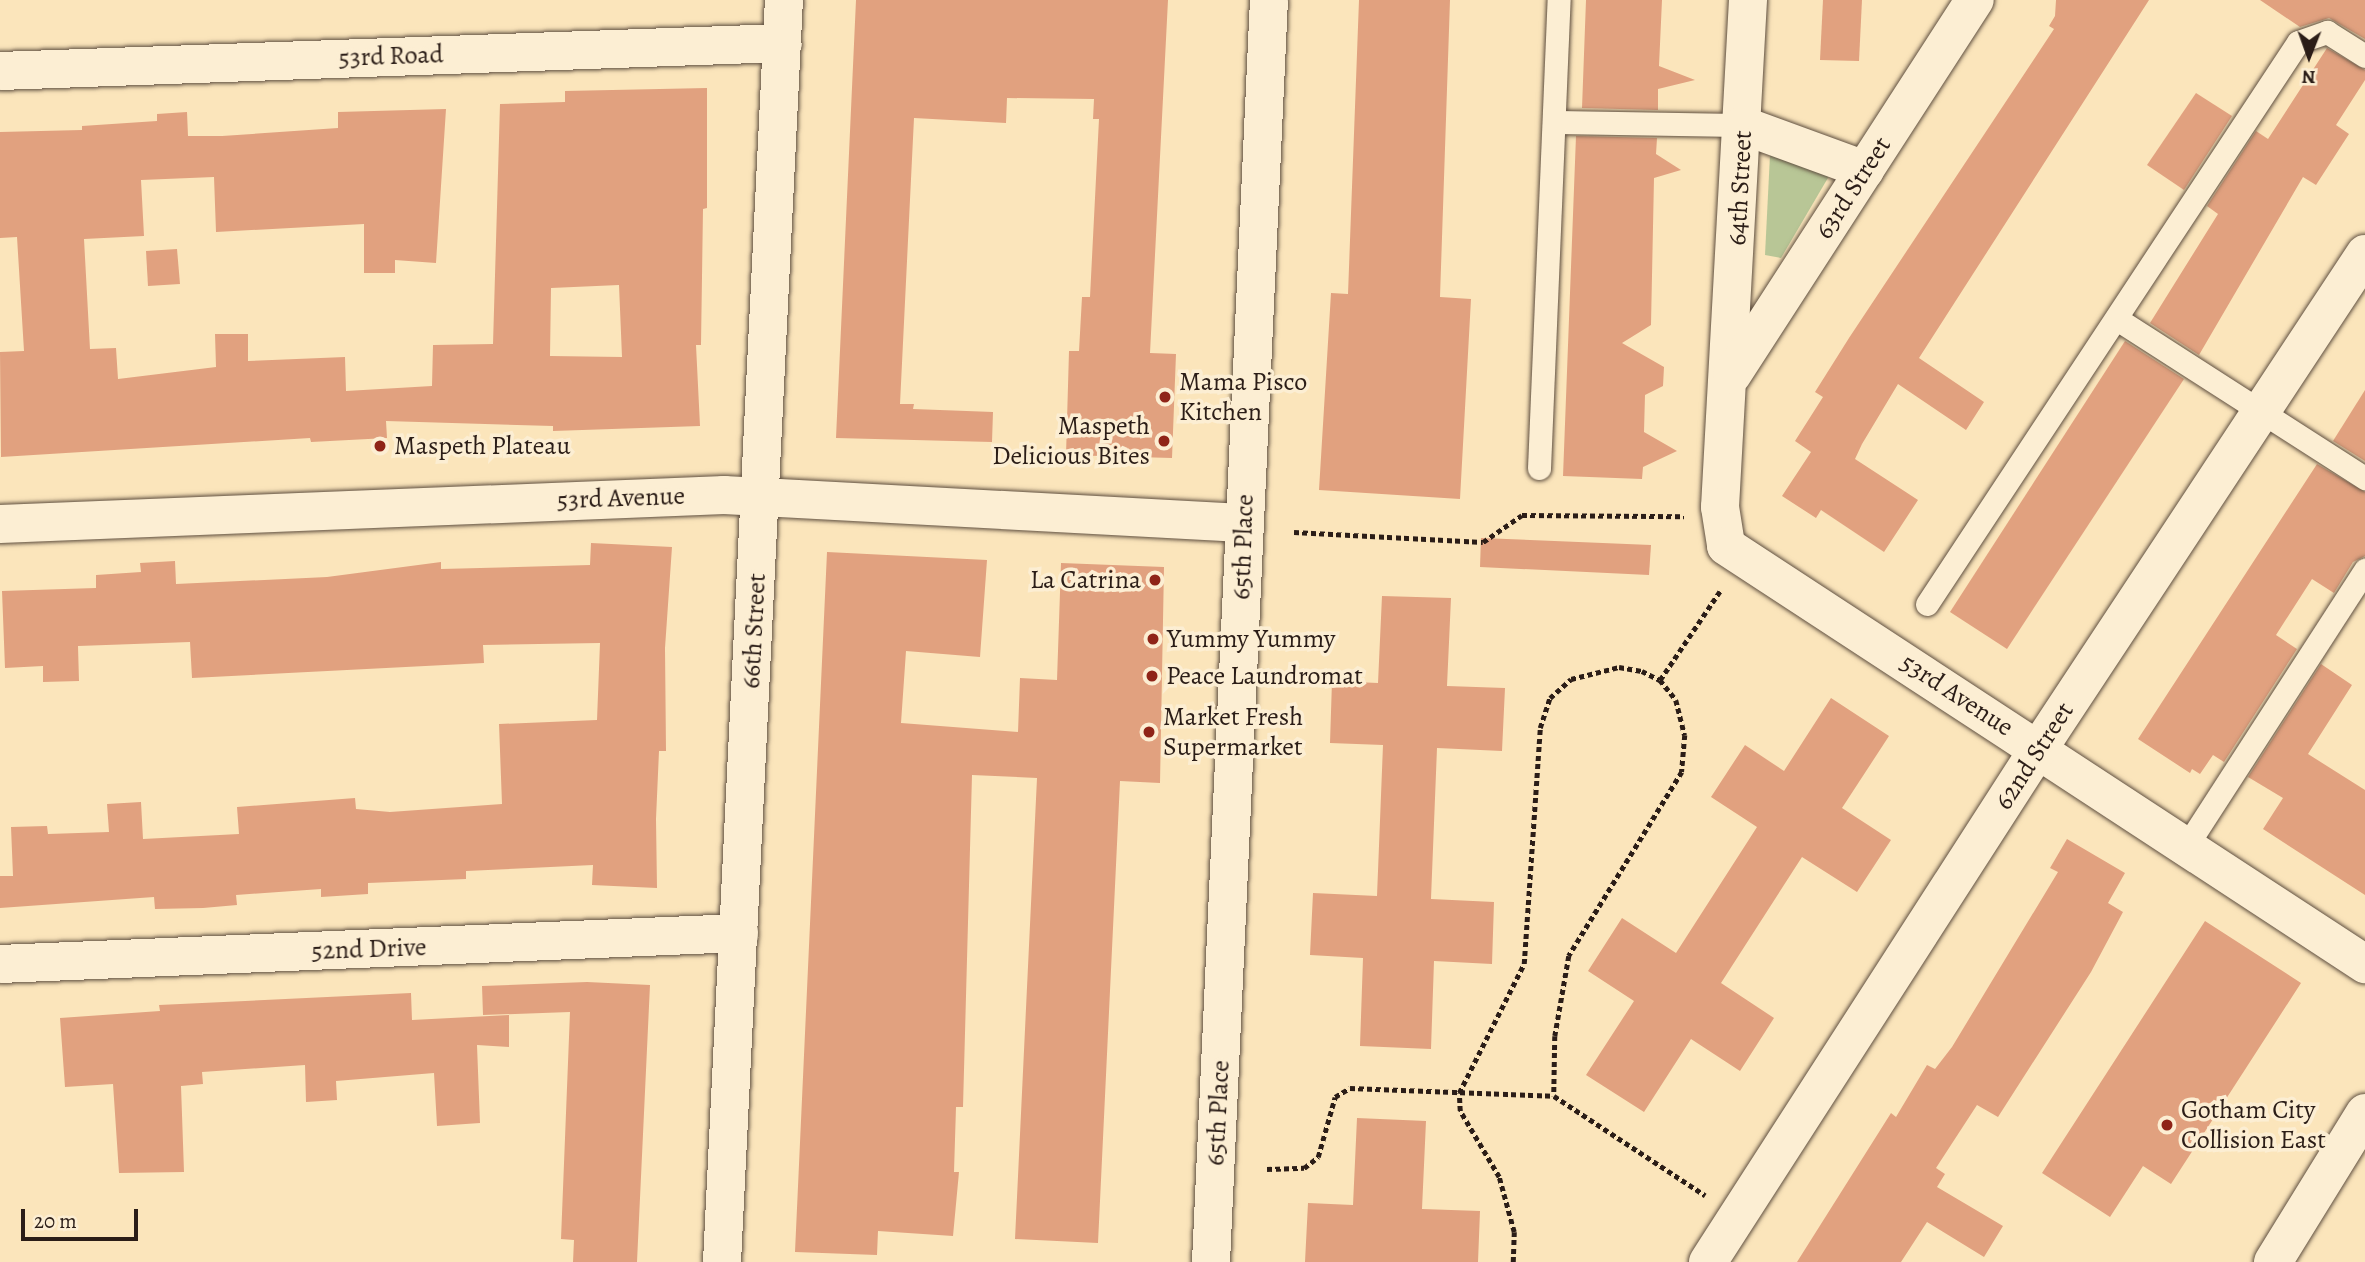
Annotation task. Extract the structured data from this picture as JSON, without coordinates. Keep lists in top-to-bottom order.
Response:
{
  "streets": {
    "street": [
      "53rd Road",
      "64th Street",
      "63rd Street",
      "53rd Avenue",
      "65th Place",
      "66th Street",
      "62nd Street",
      "52nd Drive"
    ]
  },
  "crossings": [
    ["53rd Road", "66th Street"],
    ["64th Street", "63rd Street"],
    ["64th Street", "53rd Avenue"],
    ["63rd Street", "53rd Avenue"],
    ["53rd Avenue", "65th Place"],
    ["53rd Avenue", "66th Street"],
    ["53rd Avenue", "62nd Street"],
    ["66th Street", "52nd Drive"]
  ],
  "places": [
    "Mama Pisco Kitchen",
    "Maspeth Delicious Bites",
    "Maspeth Plateau",
    "La Catrina",
    "Yummy Yummy",
    "Peace Laundromat",
    "Market Fresh Supermarket",
    "Gotham City Collision East"
  ],
  "scale_bar": "20 m",
  "north": "bottom"
}
